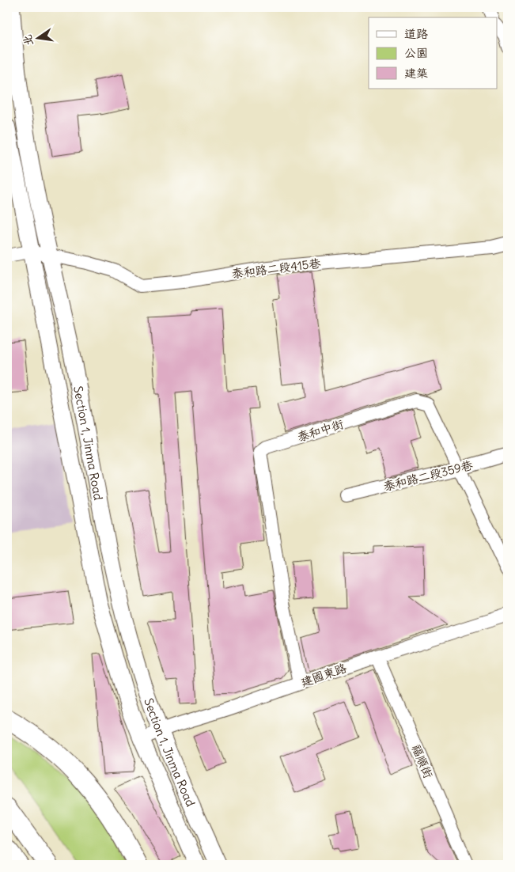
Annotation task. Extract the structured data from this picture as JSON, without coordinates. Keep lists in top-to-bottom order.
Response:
{
  "streets": {
    "main road": ["Section 1, Jinma Road"],
    "street": [
      "泰和路二段415巷",
      "泰和中街",
      "泰和路二段359巷",
      "建國東路",
      "福順街"
    ]
  },
  "crossings": [
    ["泰和路二段415巷", "Section 1, Jinma Road"],
    ["泰和中街", "泰和路二段359巷"],
    ["泰和中街", "建國東路"],
    ["Section 1, Jinma Road", "建國東路"],
    ["建國東路", "福順街"]
  ],
  "legend": ["道路", "公園", "建築"],
  "north": "left"
}
